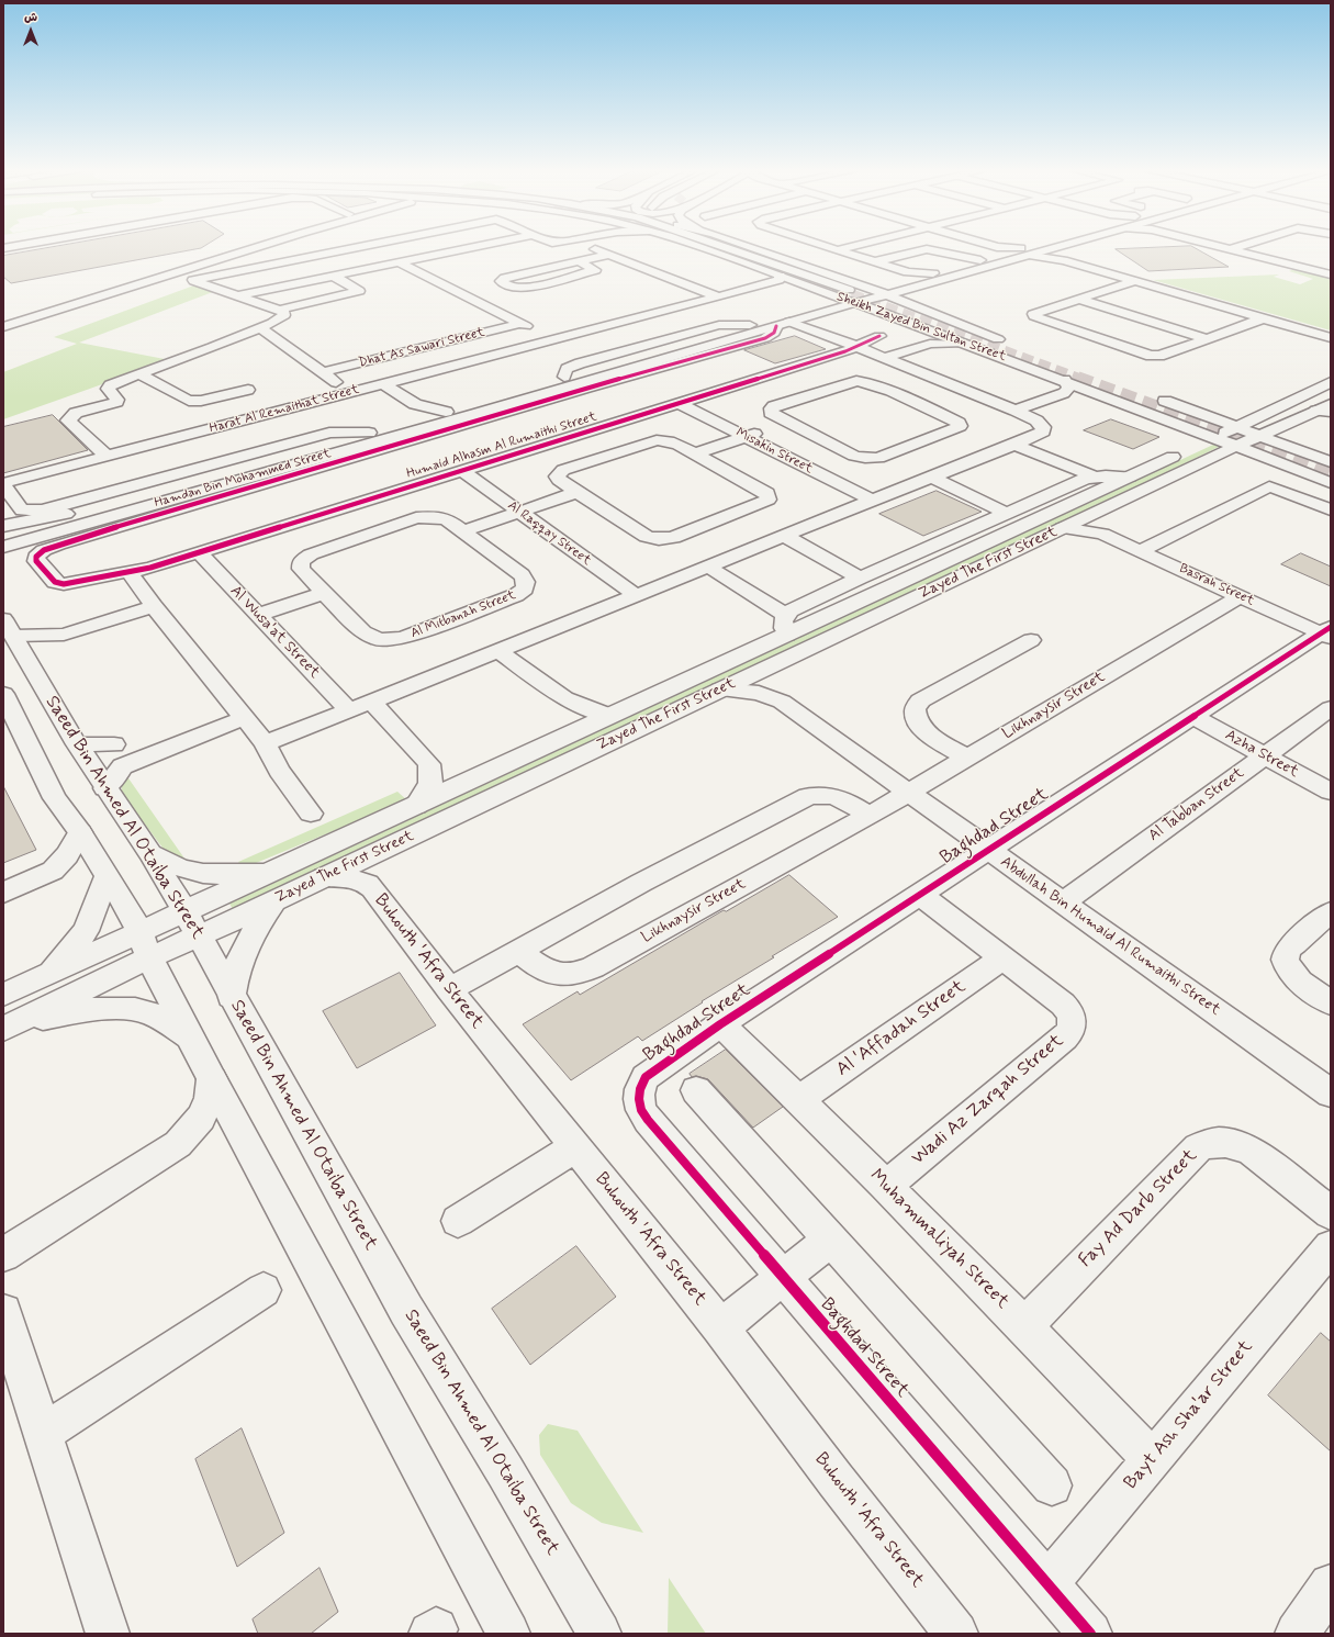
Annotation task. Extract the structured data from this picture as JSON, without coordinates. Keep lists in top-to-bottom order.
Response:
{
  "streets": {
    "main road": [
      "Sheikh Zayed Bin Sultan Street",
      "Dhat As Sawari Street",
      "Harat Al Remaithat Street",
      "Humaid Alhasm Al Rumaithi Street",
      "Misakin Street",
      "Hamdan Bin Mohammed Street",
      "Al Raqqay Street",
      "Zayed The First Street",
      "Basrah Street",
      "Al Mitbanah Street",
      "Al Wusa'at Street",
      "Likhnaysir Street",
      "Azha Street",
      "Al Tabban Street",
      "Saeed Bin Ahmed Al Otaiba Street",
      "Baghdad Street",
      "Abdullah Bin Humaid Al Rumaithi Street",
      "Buhouth 'Afra Street",
      "Al 'Affadah Street",
      "Wadi Az Zarqah Street",
      "Fay Ad Darb Street",
      "Muhammaliyah Street",
      "Bayt Ash Sha'ar Street"
    ]
  },
  "crossings": [
    ["Sheikh Zayed Bin Sultan Street", "Harat Al Remaithat Street"],
    ["Sheikh Zayed Bin Sultan Street", "Hamdan Bin Mohammed Street"],
    ["Sheikh Zayed Bin Sultan Street", "Zayed The First Street"],
    ["Humaid Alhasm Al Rumaithi Street", "Misakin Street"],
    ["Humaid Alhasm Al Rumaithi Street", "Al Raqqay Street"],
    ["Humaid Alhasm Al Rumaithi Street", "Al Wusa'at Street"],
    ["Zayed The First Street", "Basrah Street"],
    ["Zayed The First Street", "Saeed Bin Ahmed Al Otaiba Street"],
    ["Zayed The First Street", "Abdullah Bin Humaid Al Rumaithi Street"],
    ["Zayed The First Street", "Buhouth 'Afra Street"],
    ["Basrah Street", "Likhnaysir Street"],
    ["Basrah Street", "Baghdad Street"],
    ["Likhnaysir Street", "Abdullah Bin Humaid Al Rumaithi Street"],
    ["Azha Street", "Al Tabban Street"],
    ["Azha Street", "Baghdad Street"],
    ["Al Tabban Street", "Abdullah Bin Humaid Al Rumaithi Street"],
    ["Baghdad Street", "Abdullah Bin Humaid Al Rumaithi Street"],
    ["Baghdad Street", "Wadi Az Zarqah Street"],
    ["Baghdad Street", "Muhammaliyah Street"],
    ["Baghdad Street", "Bayt Ash Sha'ar Street"],
    ["Al 'Affadah Street", "Wadi Az Zarqah Street"],
    ["Al 'Affadah Street", "Muhammaliyah Street"],
    ["Wadi Az Zarqah Street", "Muhammaliyah Street"],
    ["Fay Ad Darb Street", "Muhammaliyah Street"],
    ["Muhammaliyah Street", "Bayt Ash Sha'ar Street"]
  ],
  "north": "top"
}
